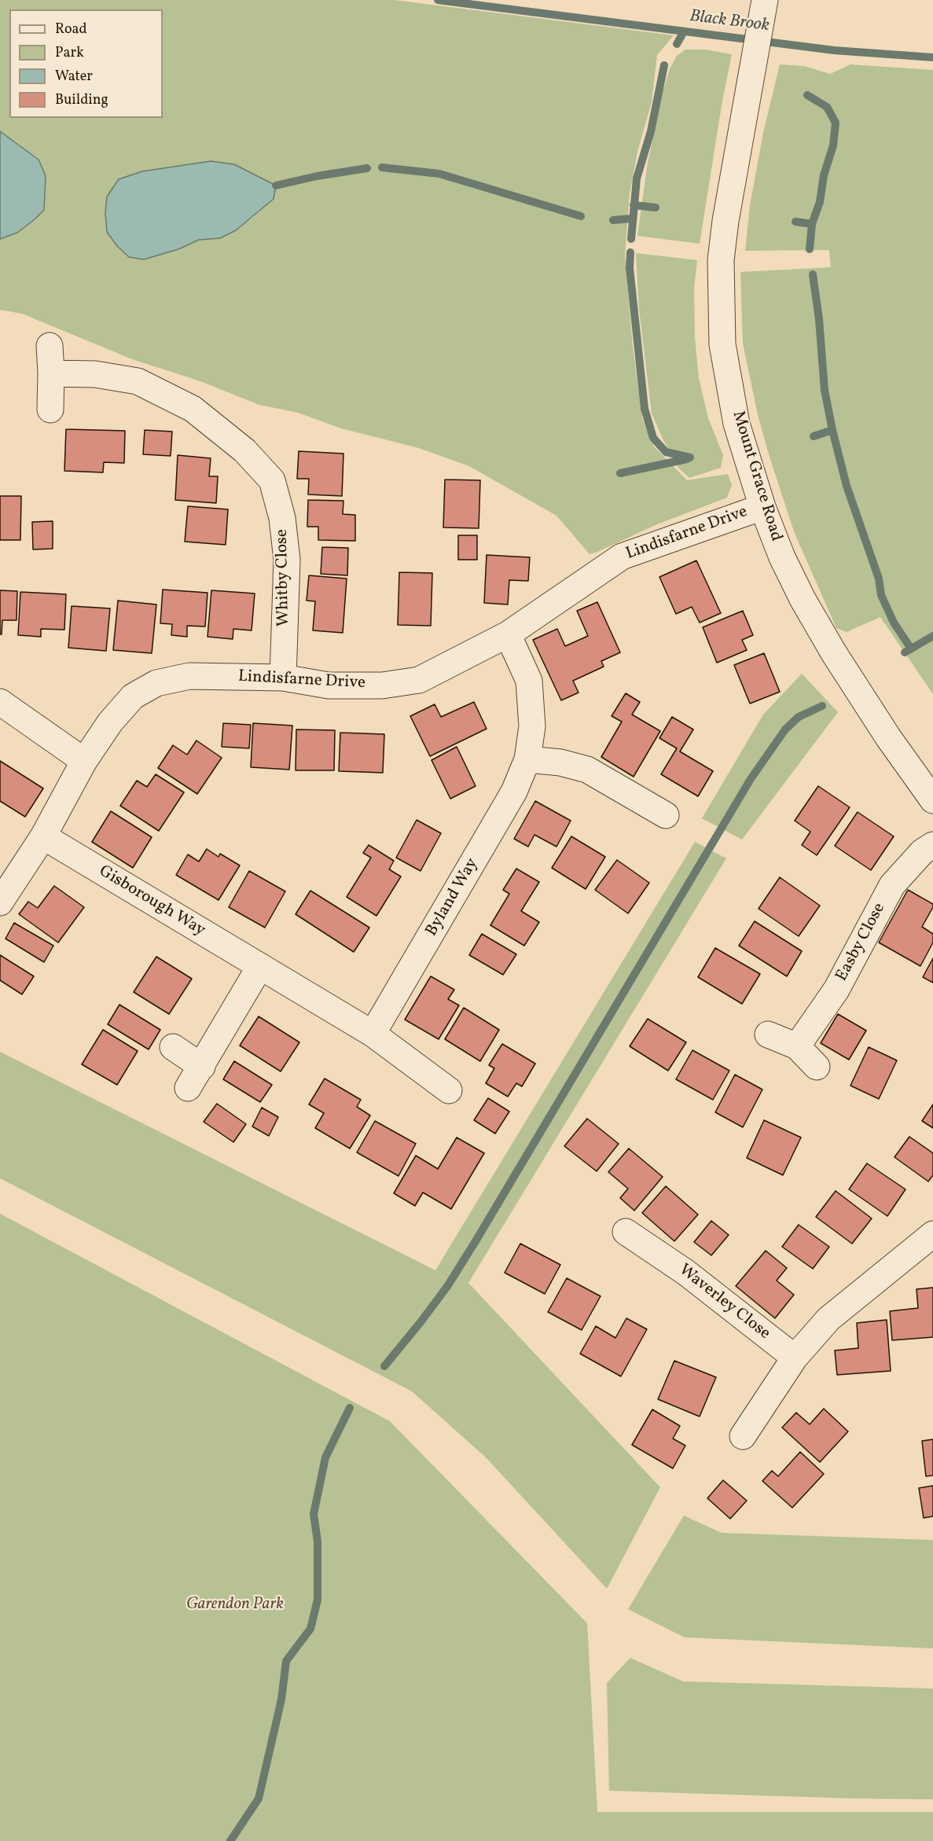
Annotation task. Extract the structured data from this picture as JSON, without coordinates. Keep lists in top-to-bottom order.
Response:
{
  "streets": {
    "street": [
      "Mount Grace Road",
      "Lindisfarne Drive",
      "Whitby Close",
      "Byland Way",
      "Gisborough Way",
      "Easby Close",
      "Waverley Close"
    ]
  },
  "crossings": [
    ["Mount Grace Road", "Lindisfarne Drive"],
    ["Lindisfarne Drive", "Whitby Close"],
    ["Lindisfarne Drive", "Byland Way"],
    ["Lindisfarne Drive", "Gisborough Way"],
    ["Byland Way", "Gisborough Way"]
  ],
  "water": ["Black Brook"],
  "parks": ["Garendon Park"],
  "legend": [
    "Road",
    "Park",
    "Water",
    "Building"
  ]
}
